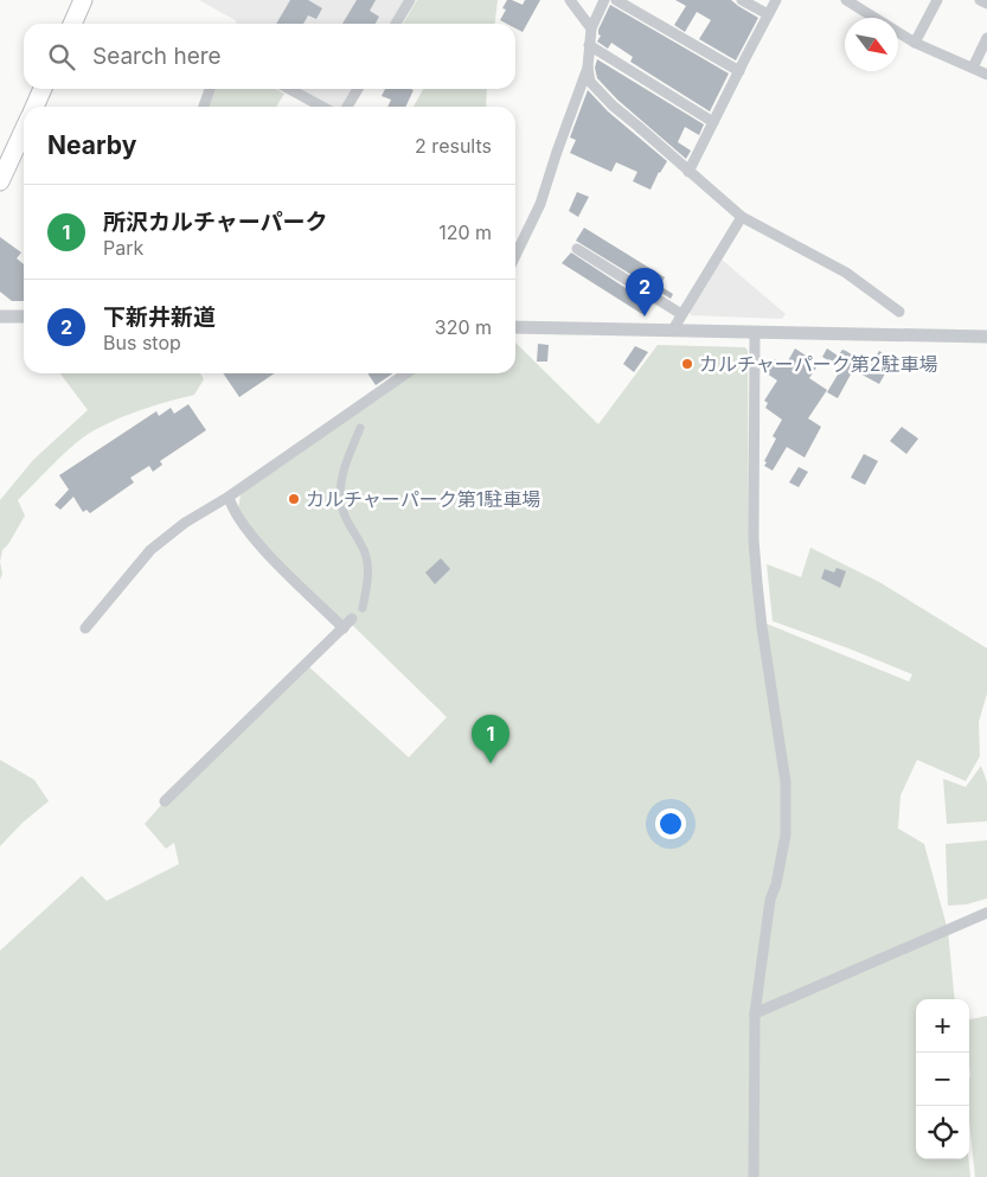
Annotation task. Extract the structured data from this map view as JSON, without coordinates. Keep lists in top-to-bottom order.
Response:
{
  "places": ["カルチャーパーク第2駐車場", "カルチャーパーク第1駐車場"],
  "north": "bottom right",
  "page": {
    "search": "Search here",
    "heading": ["Nearby", "2 results"],
    "list": [
      {
        "mark": "1",
        "name": "所沢カルチャーパーク",
        "note": "Park",
        "value": "120 m"
      },
      {
        "mark": "2",
        "name": "下新井新道",
        "note": "Bus stop",
        "value": "320 m"
      }
    ],
    "pins": ["2", "1"],
    "map_buttons": ["+", "−"]
  }
}
